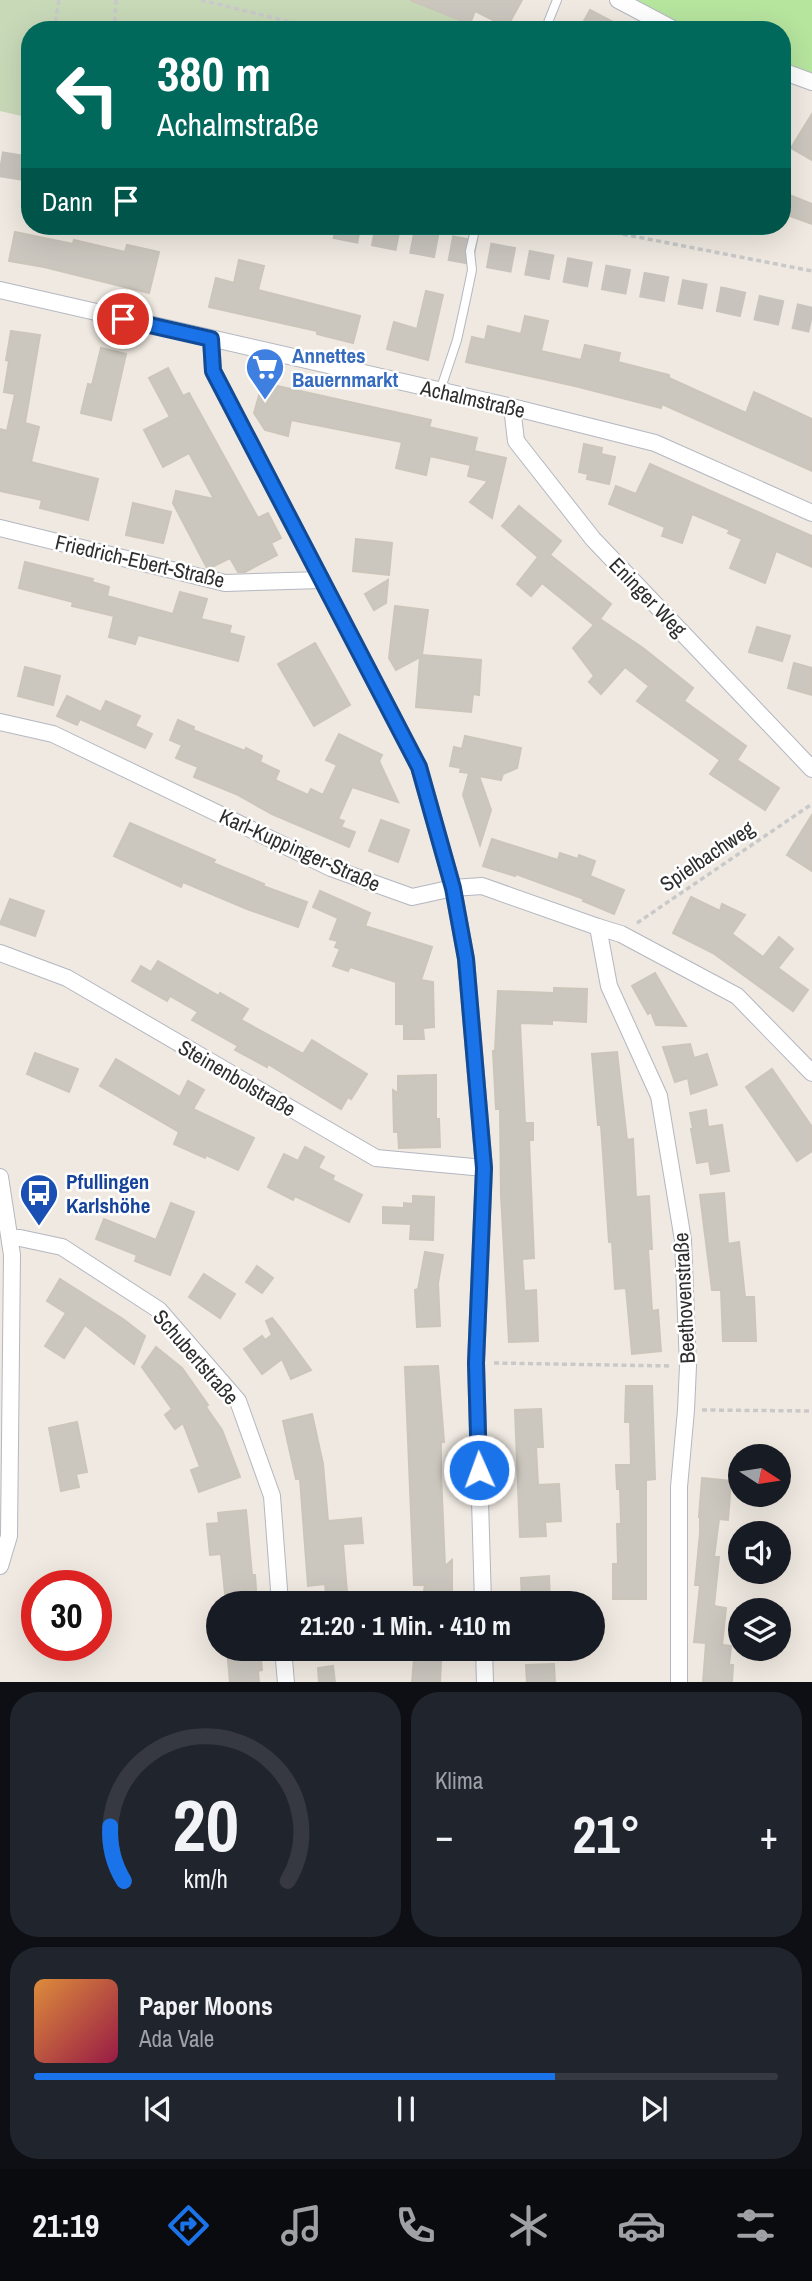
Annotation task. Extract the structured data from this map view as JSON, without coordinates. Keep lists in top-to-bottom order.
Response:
{
  "streets": {
    "street": [
      "Achalmstraße",
      "Friedrich-Ebert-Straße",
      "Eninger Weg",
      "Karl-Kuppinger-Straße",
      "Steinenbolstraße",
      "Beethovenstraße",
      "Schubertstraße"
    ],
    "path": ["Spielbachweg"]
  },
  "crossings": [
    ["Achalmstraße", "Eninger Weg"],
    ["Karl-Kuppinger-Straße", "Spielbachweg"],
    ["Karl-Kuppinger-Straße", "Beethovenstraße"]
  ],
  "places": {
    "supermarket": ["Annettes Bauernmarkt"],
    "bus stop": ["Pfullingen Karlshöhe"]
  },
  "north": "right",
  "page": {
    "turn": ["380 m", "Achalmstraße"],
    "then": "Dann",
    "limit": "30",
    "trip": "21:20 · 1 Min. · 410 m",
    "tile": "Klima",
    "heat": ["−", "21°", "+"],
    "song": ["Paper Moons", "Ada Vale"],
    "tabs": "21:19",
    "gauge": ["20", "km/h"]
  }
}
